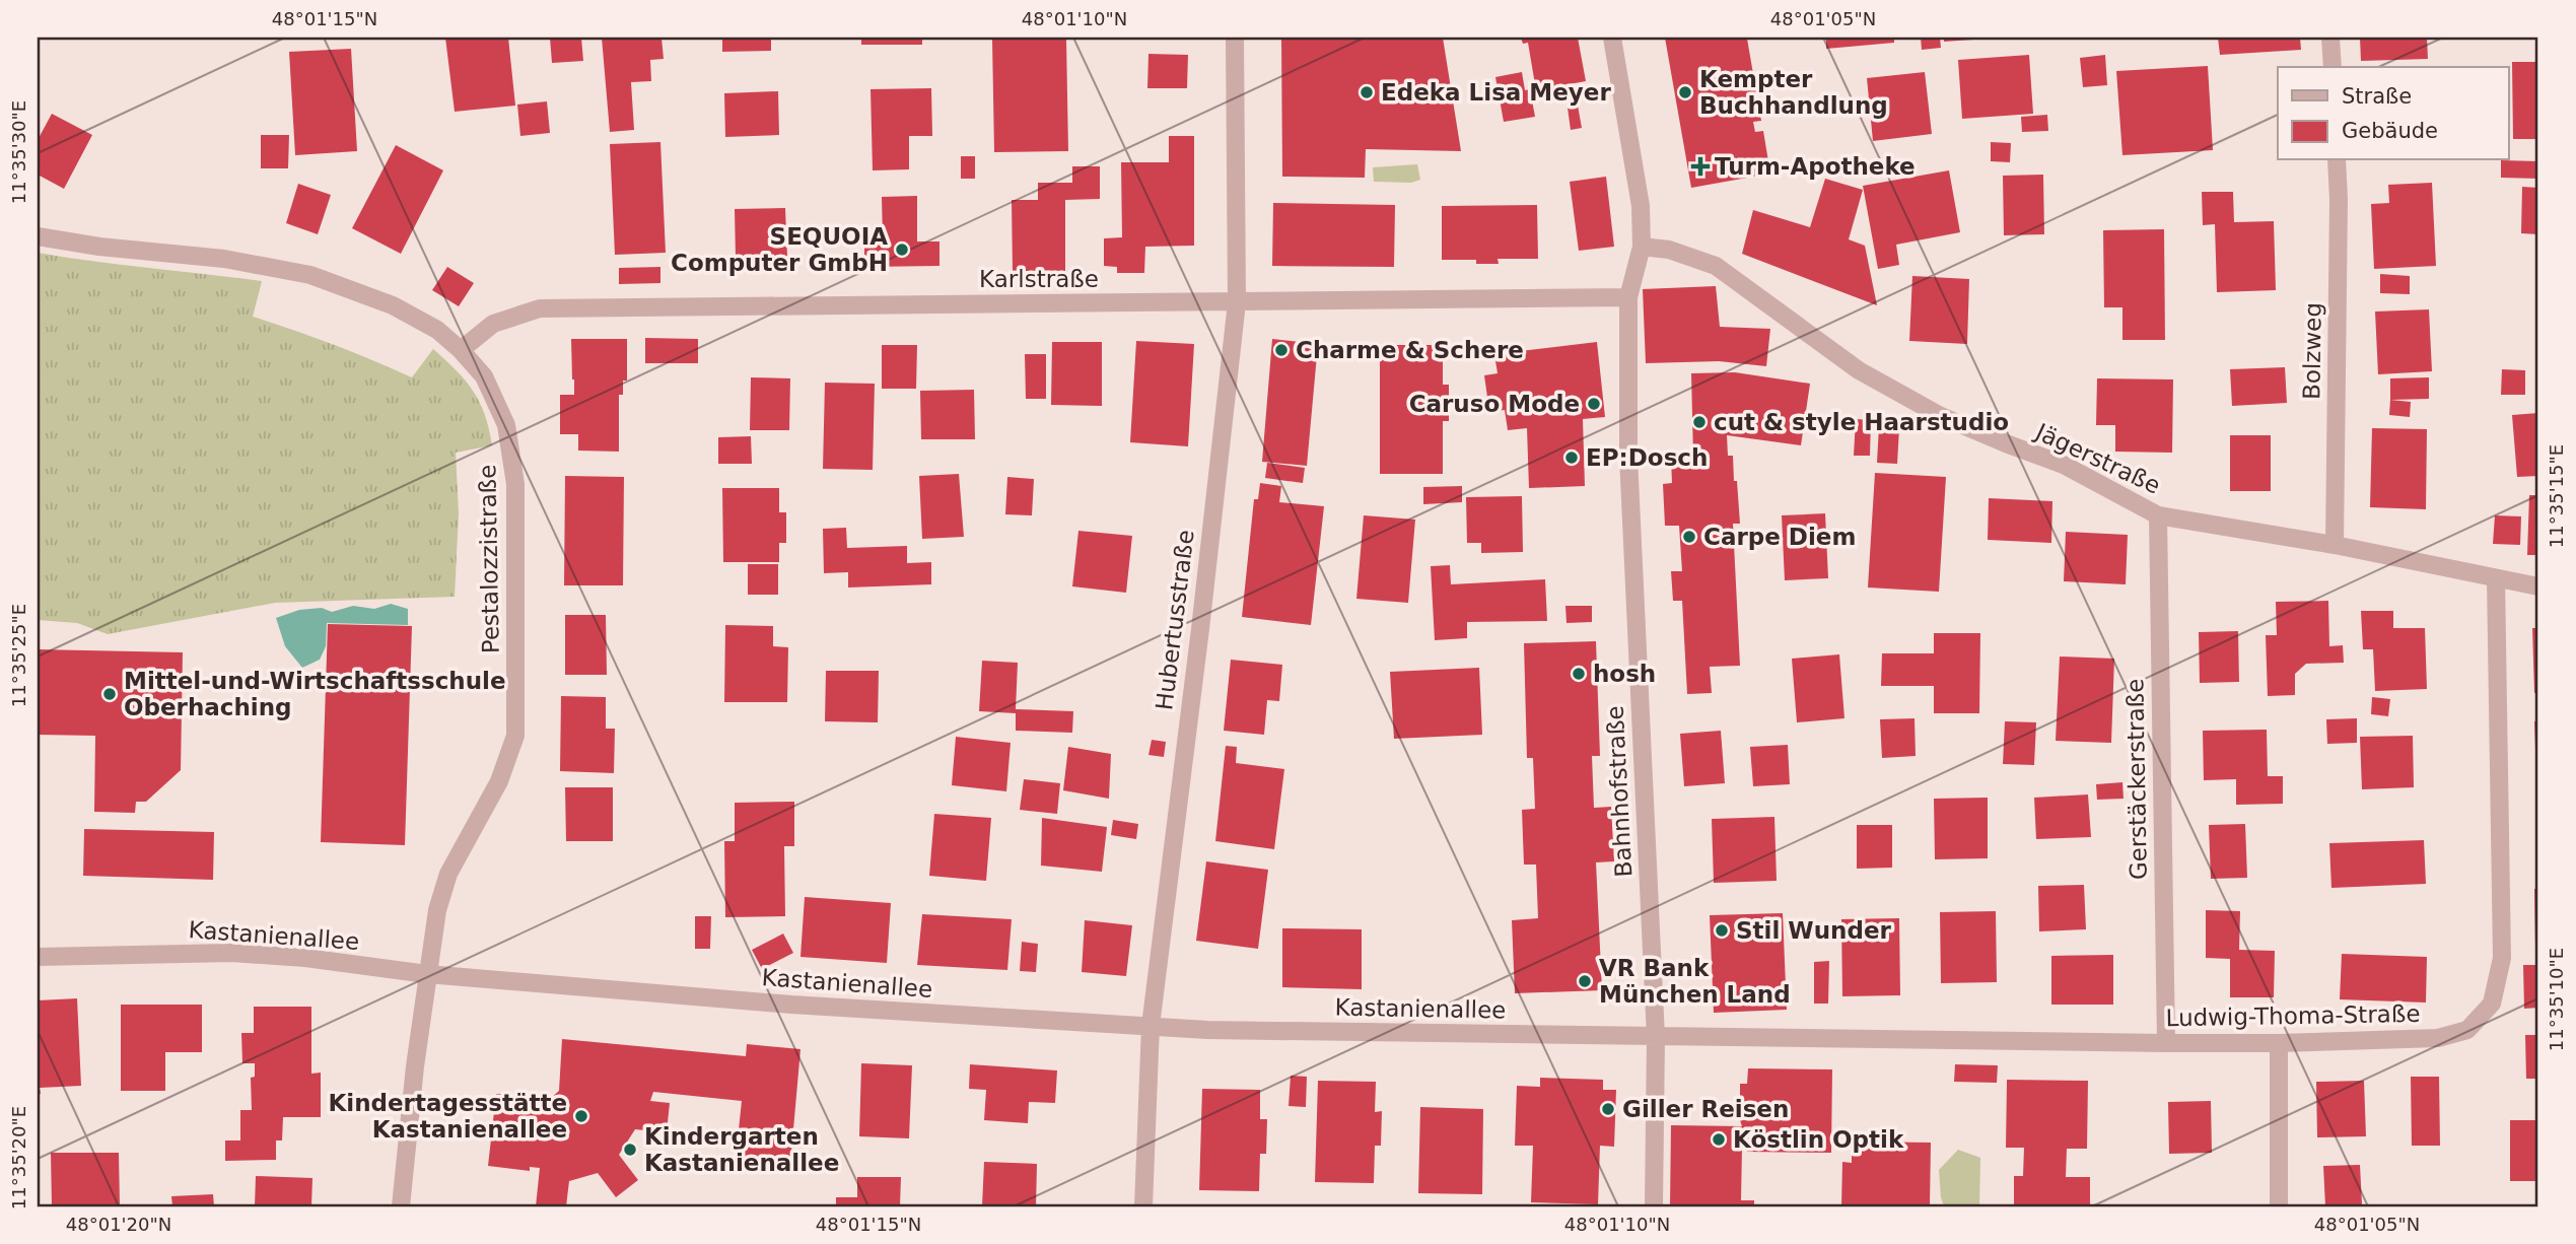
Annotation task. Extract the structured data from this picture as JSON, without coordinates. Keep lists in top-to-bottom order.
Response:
{
  "streets": {
    "street": [
      "Karlstraße",
      "Bolzweg",
      "Jägerstraße",
      "Pestalozzistraße",
      "Hubertusstraße",
      "Gerstäckerstraße",
      "Bahnhofstraße",
      "Kastanienallee",
      "Ludwig-Thoma-Straße"
    ]
  },
  "crossings": [
    ["Karlstraße", "Pestalozzistraße"],
    ["Karlstraße", "Hubertusstraße"],
    ["Karlstraße", "Bahnhofstraße"],
    ["Bolzweg", "Jägerstraße"],
    ["Jägerstraße", "Gerstäckerstraße"],
    ["Jägerstraße", "Bahnhofstraße"],
    ["Jägerstraße", "Ludwig-Thoma-Straße"],
    ["Pestalozzistraße", "Kastanienallee"],
    ["Hubertusstraße", "Kastanienallee"],
    ["Gerstäckerstraße", "Ludwig-Thoma-Straße"],
    ["Bahnhofstraße", "Kastanienallee"],
    ["Bahnhofstraße", "Ludwig-Thoma-Straße"],
    ["Kastanienallee", "Ludwig-Thoma-Straße"]
  ],
  "places": {
    "other": [
      "Edeka Lisa Meyer",
      "Kempter Buchhandlung",
      "SEQUOIA Computer GmbH",
      "Charme & Schere",
      "Caruso Mode",
      "cut & style Haarstudio",
      "EP:Dosch",
      "Carpe Diem",
      "hosh",
      "Mittel-und-Wirtschaftsschule Oberhaching",
      "Stil Wunder",
      "VR Bank München Land",
      "Giller Reisen",
      "Kindertagesstätte Kastanienallee",
      "Köstlin Optik",
      "Kindergarten Kastanienallee"
    ],
    "health": ["Turm-Apotheke"]
  },
  "legend": ["Straße", "Gebäude"],
  "coordinates": [
    "48°01'15\"N",
    "48°01'10\"N",
    "48°01'05\"N",
    "11°35'30\"E",
    "11°35'15\"E",
    "11°35'25\"E",
    "11°35'10\"E",
    "11°35'20\"E",
    "48°01'20\"N"
  ]
}
